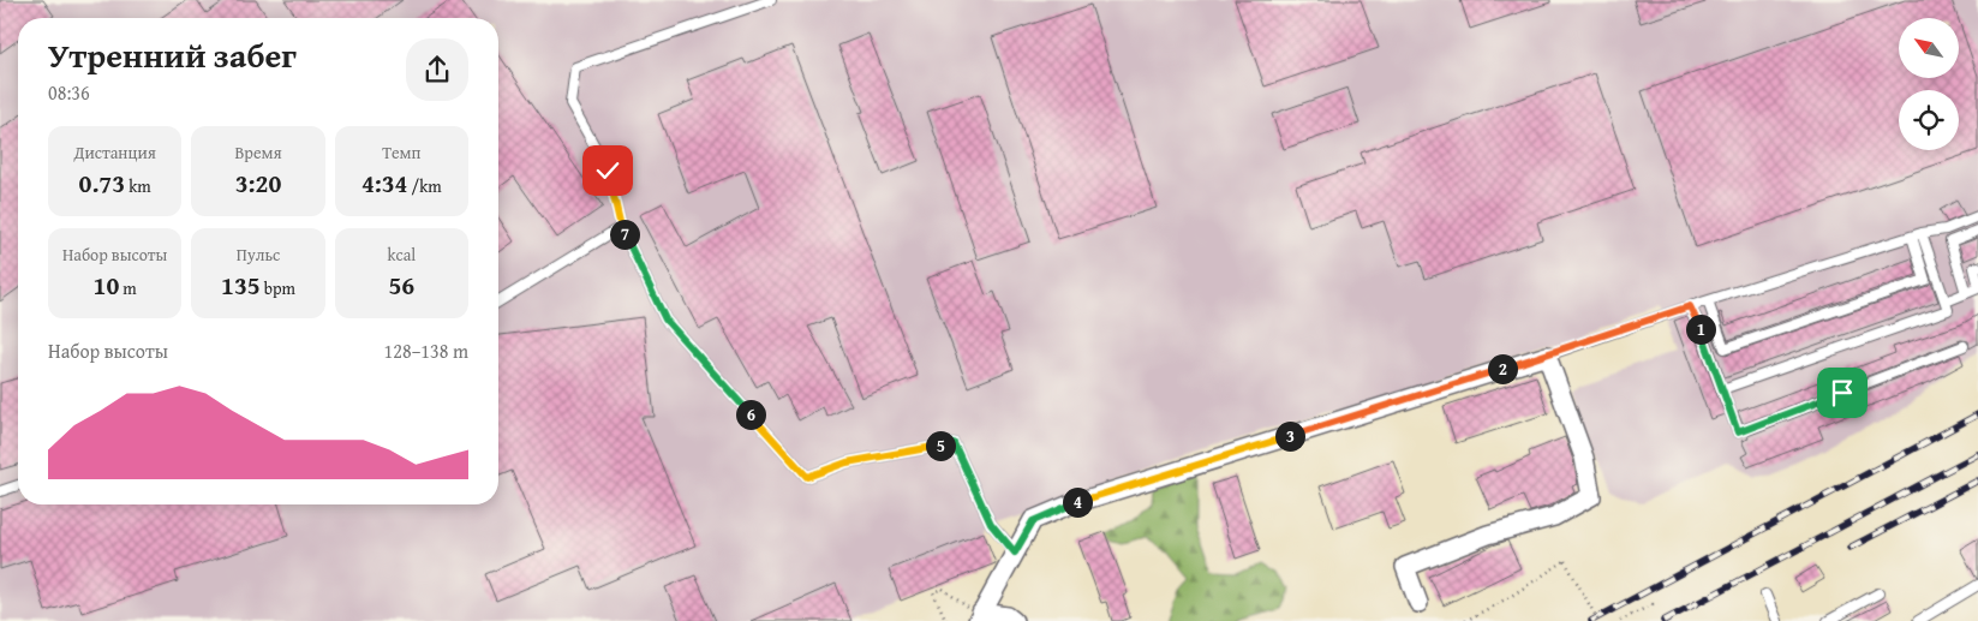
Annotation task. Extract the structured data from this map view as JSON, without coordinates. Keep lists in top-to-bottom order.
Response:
{
  "north": "top left",
  "page": {
    "heading": ["Утренний забег", "08:36"],
    "stats": [
      ["Дистанция", "0.73 km"],
      ["Время", "3:20"],
      ["Темп", "4:34 /km"],
      ["Набор высоты", "10 m"],
      ["Пульс", "135 bpm"],
      ["kcal", "56"]
    ],
    "pins": [
      "7",
      "1",
      "2",
      "6",
      "3",
      "5",
      "4"
    ],
    "chart": ["Набор высоты", "128–138 m"]
  }
}
